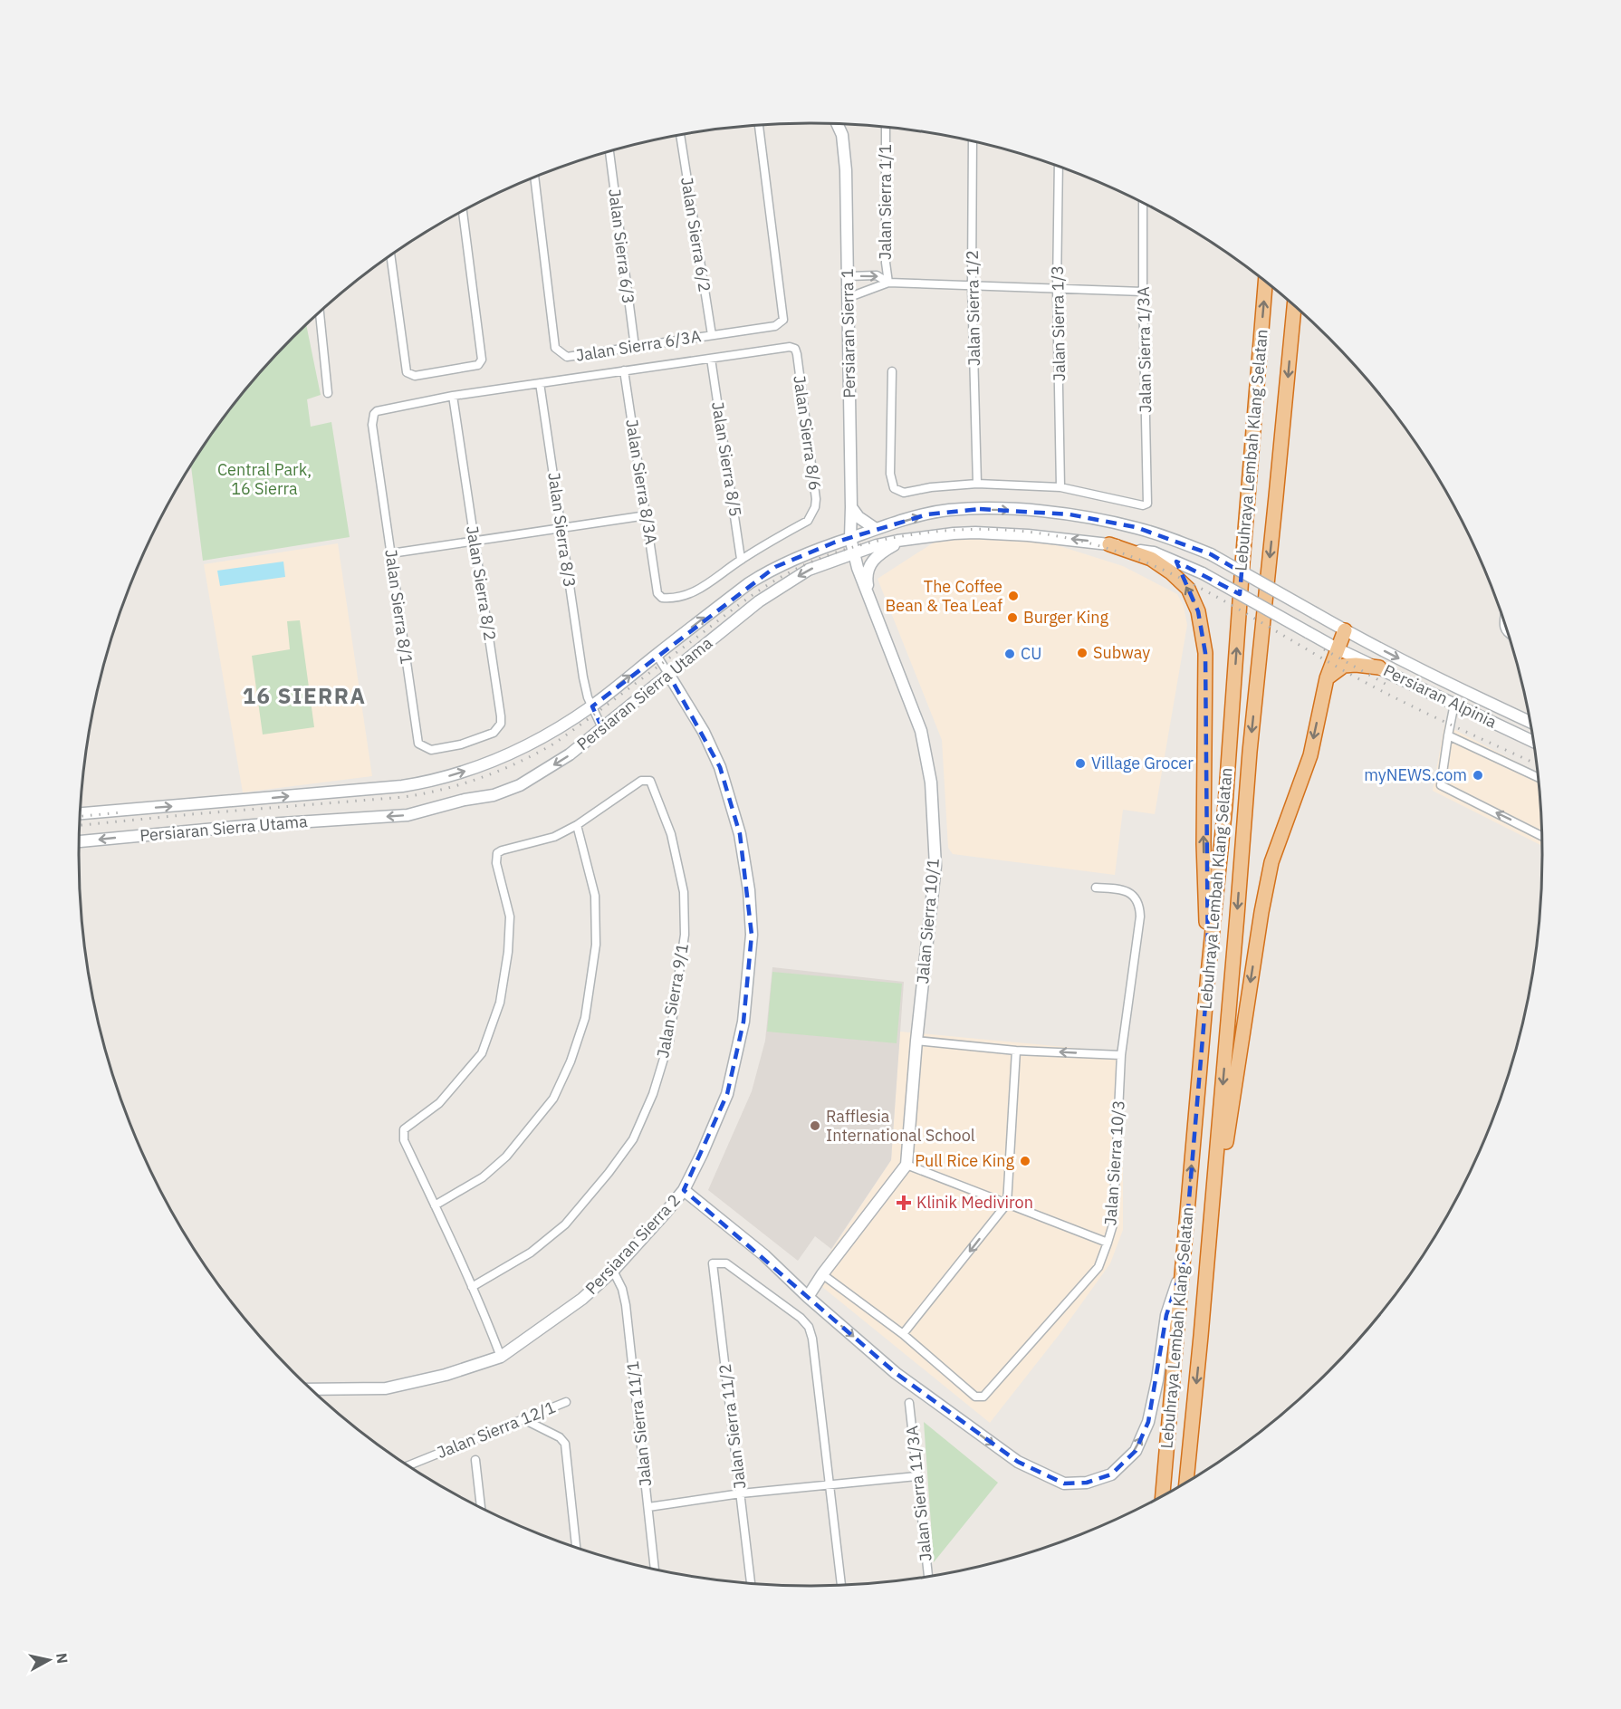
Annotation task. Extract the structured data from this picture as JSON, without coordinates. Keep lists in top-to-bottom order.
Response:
{
  "streets": {
    "highway": ["Lebuhraya Lembah Klang Selatan"],
    "main road": [
      "Persiaran Sierra 1",
      "Persiaran Sierra Utama",
      "Persiaran Alpinia",
      "Jalan Sierra 10/1",
      "Persiaran Sierra 2"
    ],
    "street": [
      "Jalan Sierra 1/1",
      "Jalan Sierra 6/2",
      "Jalan Sierra 6/3",
      "Jalan Sierra 1/2",
      "Jalan Sierra 1/3",
      "Jalan Sierra 6/3A",
      "Jalan Sierra 1/3A",
      "Jalan Sierra 8/6",
      "Jalan Sierra 8/5",
      "Jalan Sierra 8/3A",
      "Jalan Sierra 8/3",
      "Jalan Sierra 8/2",
      "Jalan Sierra 8/1",
      "Jalan Sierra 9/1",
      "Jalan Sierra 10/3",
      "Jalan Sierra 11/1",
      "Jalan Sierra 11/2",
      "Jalan Sierra 12/1",
      "Jalan Sierra 11/3A"
    ]
  },
  "crossings": [
    ["Jalan Sierra 6/2", "Jalan Sierra 6/3A"],
    ["Jalan Sierra 6/3", "Jalan Sierra 6/3A"],
    ["Jalan Sierra 1/3", "Jalan Sierra 1/3A"],
    ["Persiaran Sierra 1", "Persiaran Sierra Utama"],
    ["Persiaran Sierra 1", "Jalan Sierra 10/1"],
    ["Jalan Sierra 8/6", "Jalan Sierra 8/5"],
    ["Jalan Sierra 8/6", "Jalan Sierra 8/3A"],
    ["Jalan Sierra 8/5", "Jalan Sierra 8/3A"],
    ["Jalan Sierra 8/3", "Persiaran Sierra Utama"],
    ["Jalan Sierra 8/2", "Jalan Sierra 8/1"],
    ["Persiaran Sierra Utama", "Persiaran Alpinia"],
    ["Persiaran Sierra Utama", "Jalan Sierra 10/1"],
    ["Persiaran Sierra Utama", "Persiaran Sierra 2"],
    ["Persiaran Sierra 2", "Jalan Sierra 11/1"]
  ],
  "districts": ["16 SIERRA"],
  "parks": ["Central Park, 16 Sierra"],
  "places": {
    "other": [
      "The Coffee Bean & Tea Leaf",
      "Burger King",
      "Subway",
      "CU",
      "Village Grocer",
      "myNEWS.com",
      "Rafflesia International School",
      "Pull Rice King"
    ],
    "health": ["Klinik Mediviron"]
  },
  "north": "right"
}
